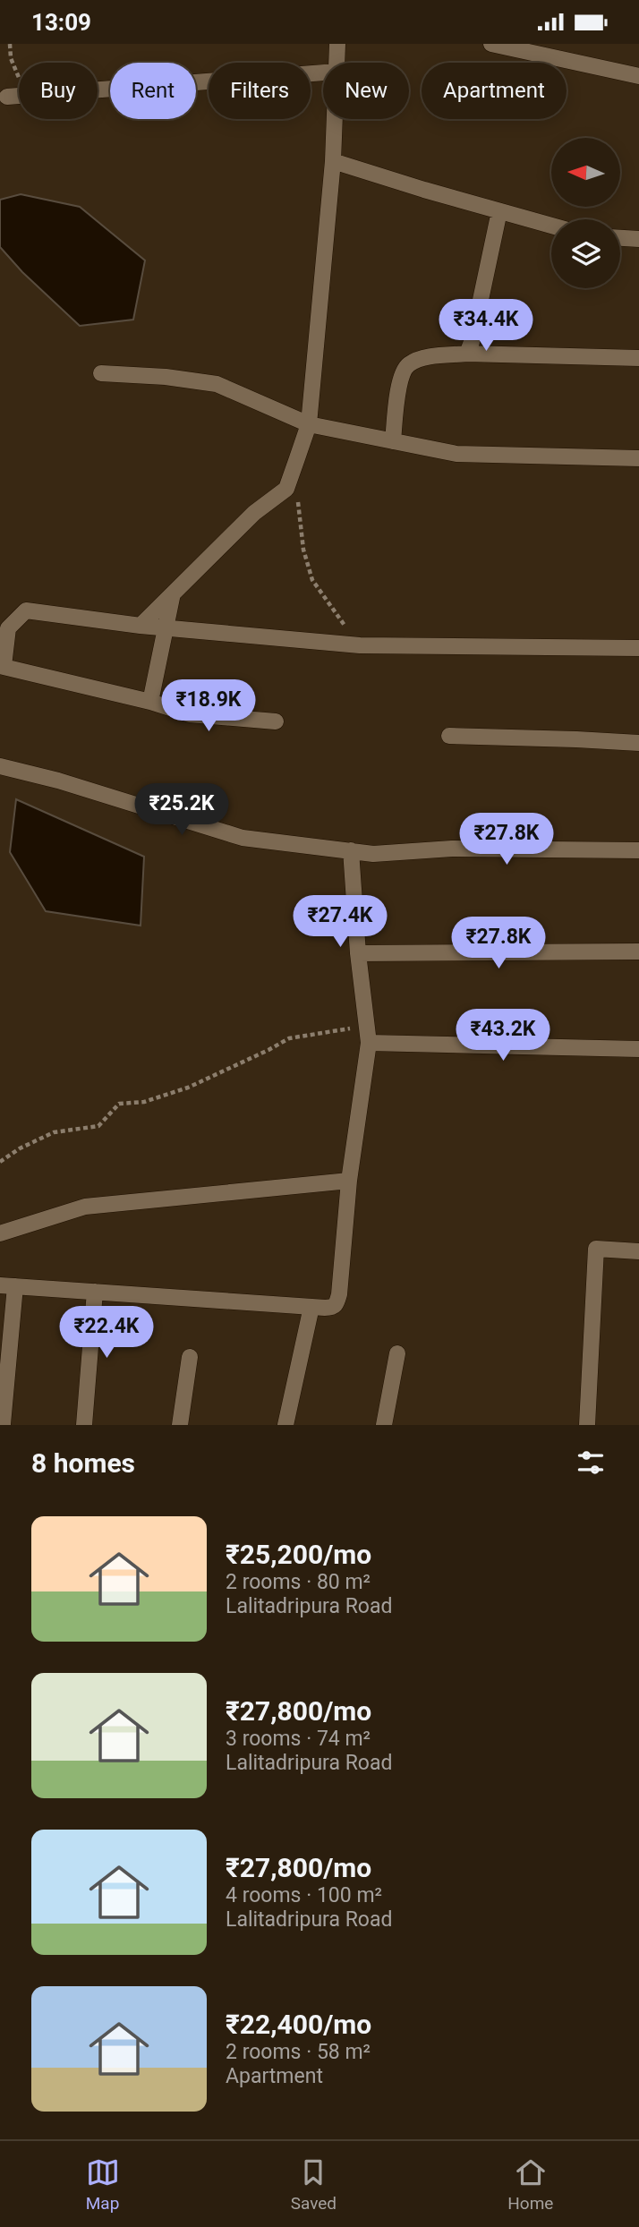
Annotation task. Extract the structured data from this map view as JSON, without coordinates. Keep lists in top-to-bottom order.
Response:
{
  "north": "left",
  "page": {
    "status": "13:09",
    "chip": [
      "Buy",
      "Rent",
      "Filters",
      "New",
      "Apartment"
    ],
    "price": [
      "₹34.4K",
      "₹18.9K",
      "₹25.2K",
      "₹27.8K",
      "₹27.4K",
      "₹27.8K",
      "₹43.2K",
      "₹22.4K"
    ],
    "heading": "8 homes",
    "list": [
      {
        "name": "₹25,200/mo",
        "note": "2 rooms · 80 m² · Lalitadripura Road"
      },
      {
        "name": "₹27,800/mo",
        "note": "3 rooms · 74 m² · Lalitadripura Road"
      },
      {
        "name": "₹27,800/mo",
        "note": "4 rooms · 100 m² · Lalitadripura Road"
      },
      {
        "name": "₹22,400/mo",
        "note": "2 rooms · 58 m² · Apartment"
      }
    ],
    "tabs": ["Map", "Saved", "Home"]
  }
}
